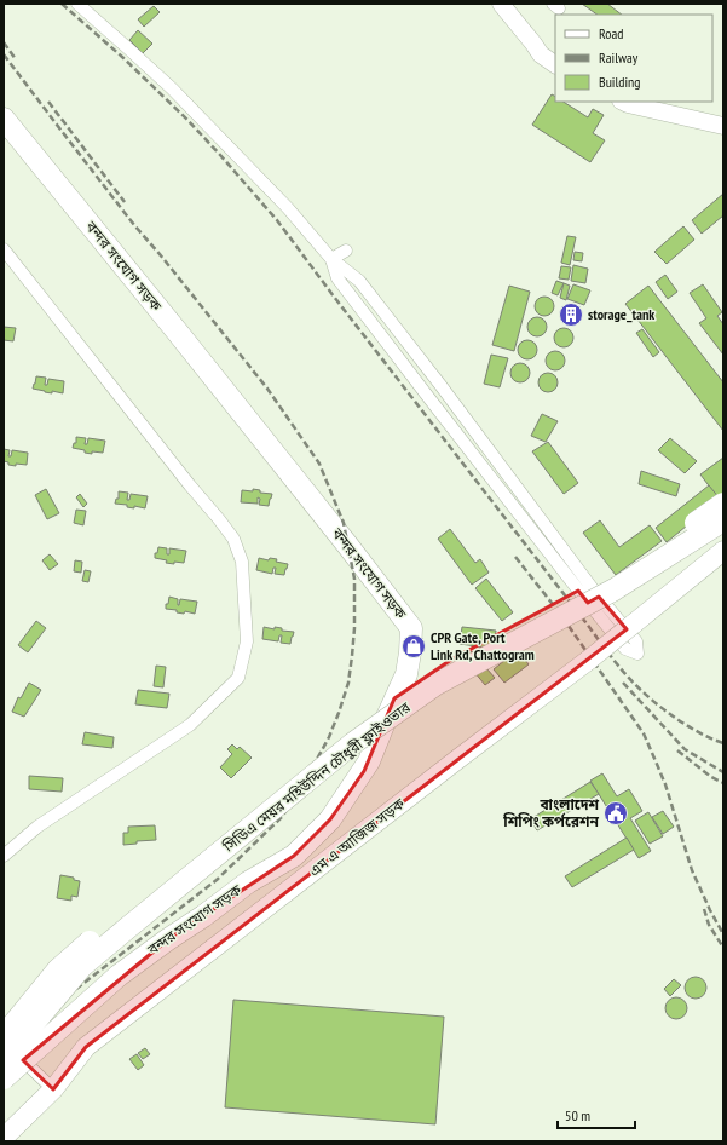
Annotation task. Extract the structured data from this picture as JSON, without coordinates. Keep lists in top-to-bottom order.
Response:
{
  "streets": {
    "highway": ["বন্দর সংযোগ সড়ক", "সিডিএ মেয়র মহিউদ্দিন চৌধুরী ফ্লাইওভার"],
    "main road": ["এম এ আজিজ সড়ক"]
  },
  "places": {
    "building": ["storage_tank"],
    "shop": ["CPR Gate, Port Link Rd, Chattogram"],
    "public building": ["বাংলাদেশ শিপিং কর্পরেশন"]
  },
  "legend": ["Road", "Railway", "Building"],
  "scale_bar": "50 m"
}
